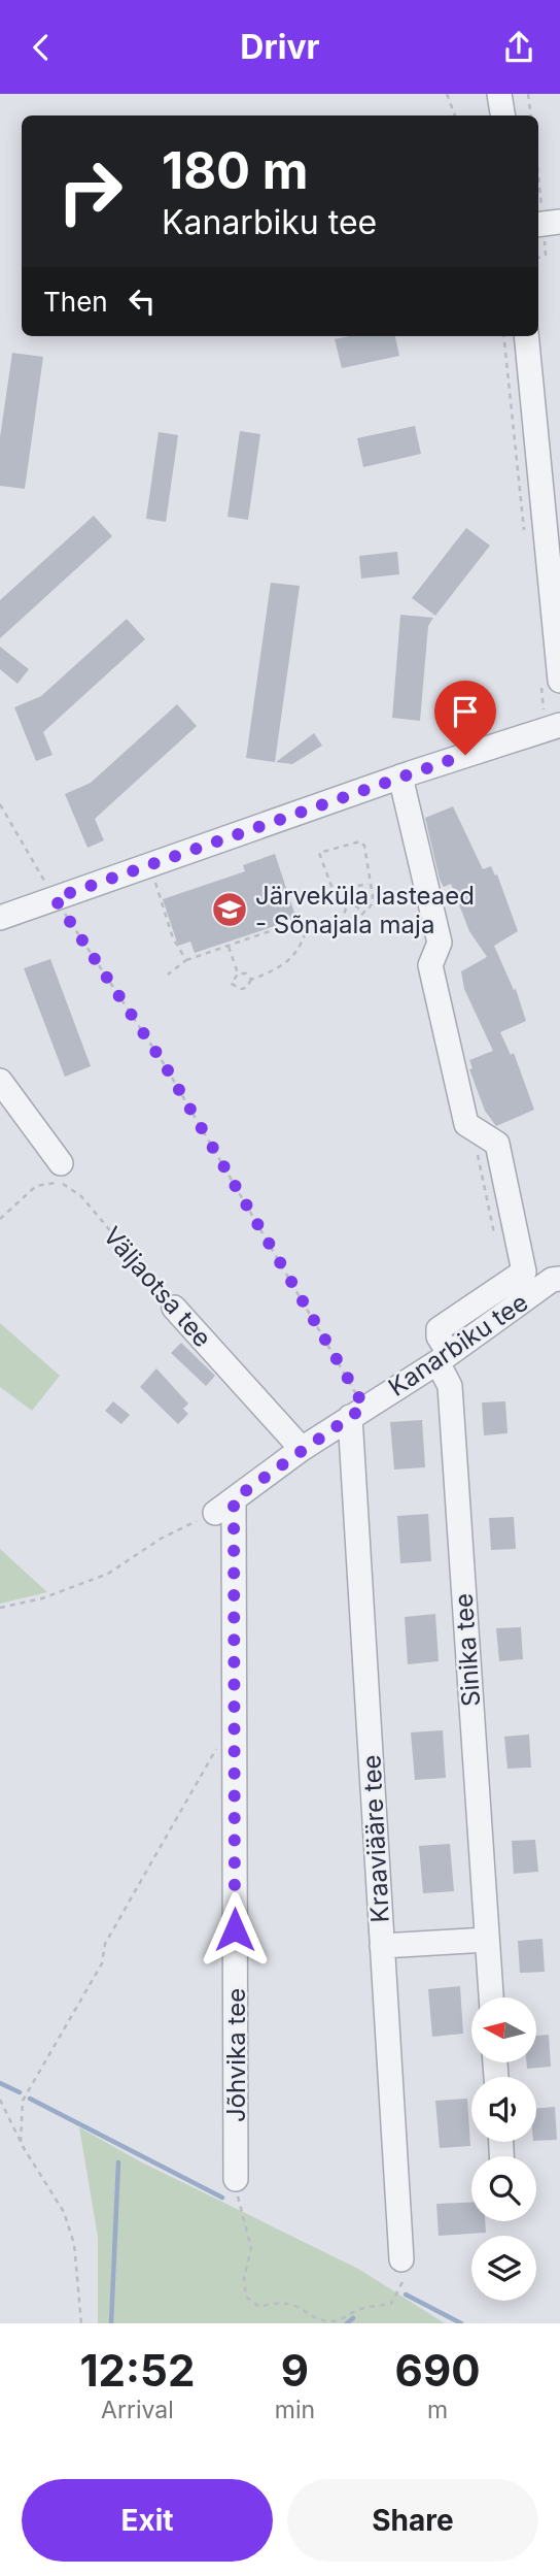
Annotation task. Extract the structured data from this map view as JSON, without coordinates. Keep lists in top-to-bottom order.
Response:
{
  "streets": {
    "street": [
      "Väljaotsa tee",
      "Kanarbiku tee",
      "Sinika tee",
      "Kraaviääre tee",
      "Jõhvika tee"
    ]
  },
  "crossings": [
    ["Väljaotsa tee", "Kanarbiku tee"],
    ["Kanarbiku tee", "Sinika tee"],
    ["Kanarbiku tee", "Kraaviääre tee"],
    ["Kanarbiku tee", "Jõhvika tee"]
  ],
  "places": {
    "school or university": ["Järveküla lasteaed - Sõnajala maja"]
  },
  "north": "left",
  "page": {
    "header": "Drivr",
    "turn": ["180 m", "Kanarbiku tee"],
    "then": "Then",
    "eta": [
      "12:52",
      "Arrival",
      "9",
      "min",
      "690",
      "m"
    ],
    "buttons": ["Exit", "Share"]
  }
}
